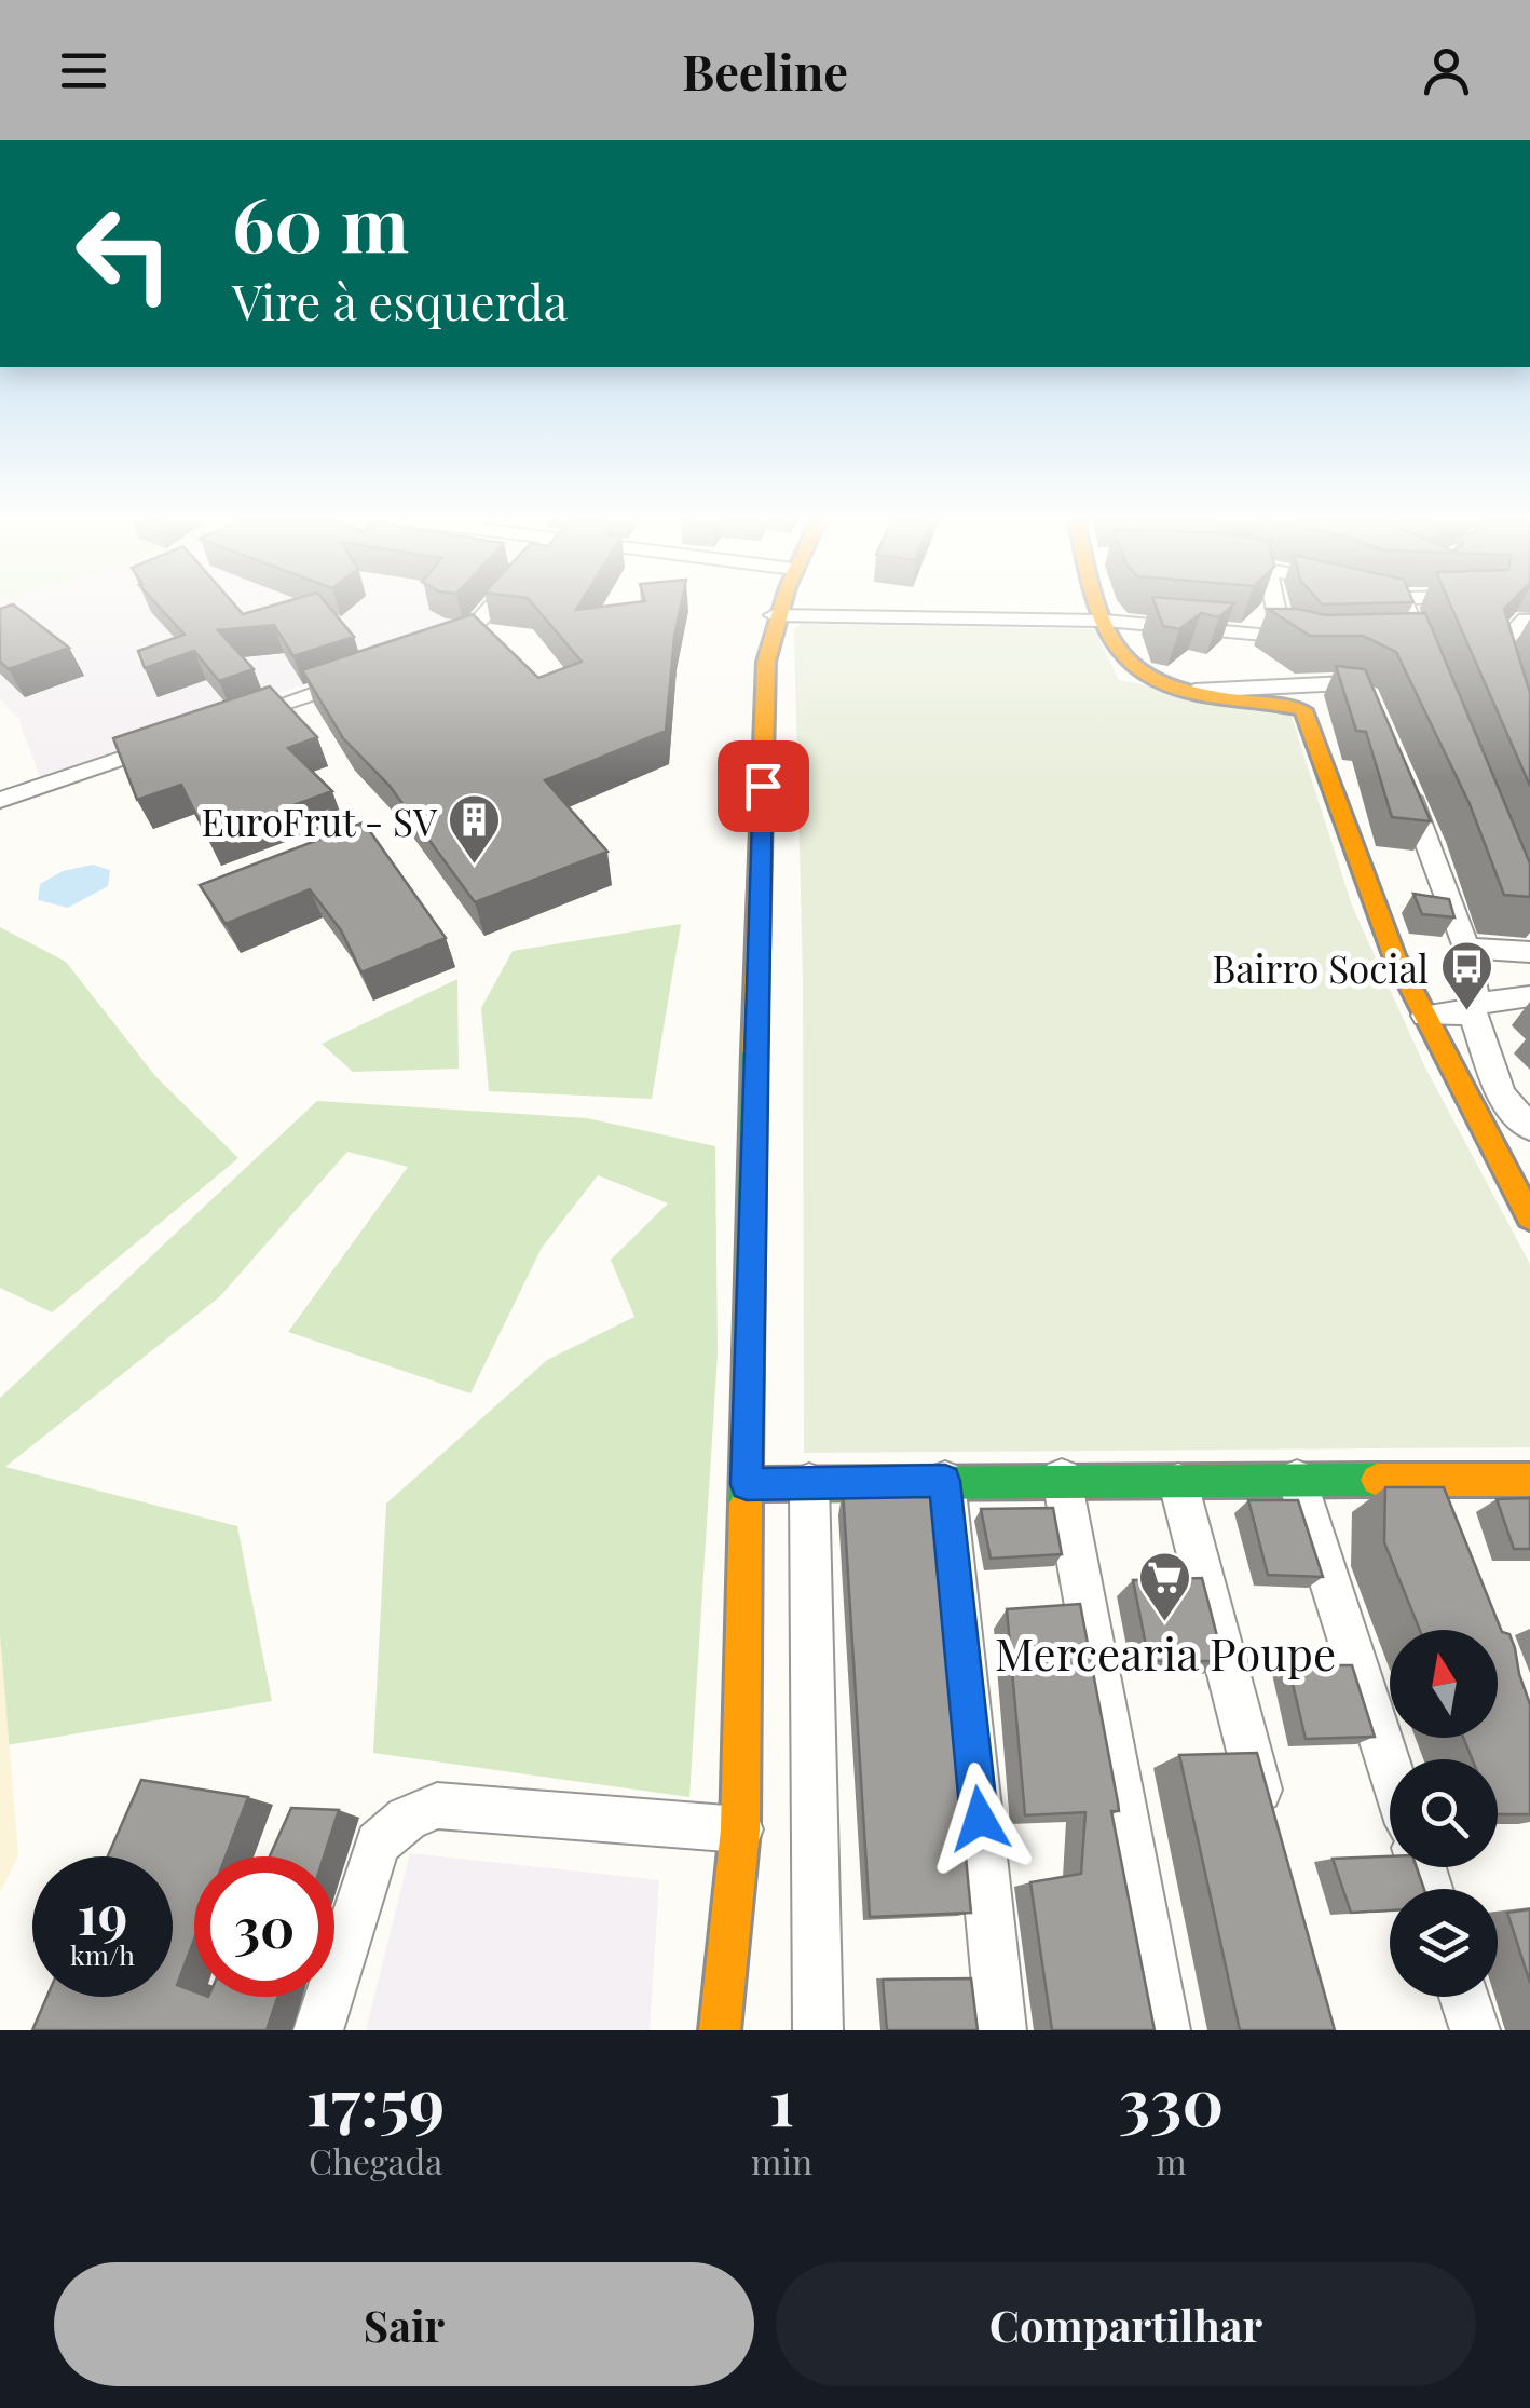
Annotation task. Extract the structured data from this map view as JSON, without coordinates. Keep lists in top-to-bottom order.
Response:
{
  "places": {
    "building": ["EuroFrut - SV"],
    "bus stop": ["Bairro Social"],
    "supermarket": ["Mercearia Poupe"]
  },
  "north": "top",
  "page": {
    "header": "Beeline",
    "turn": ["60 m", "Vire à esquerda"],
    "speed": "19 km/h",
    "limit": "30",
    "eta": [
      "17:59",
      "Chegada",
      "1",
      "min",
      "330",
      "m"
    ],
    "buttons": ["Sair", "Compartilhar"]
  }
}
